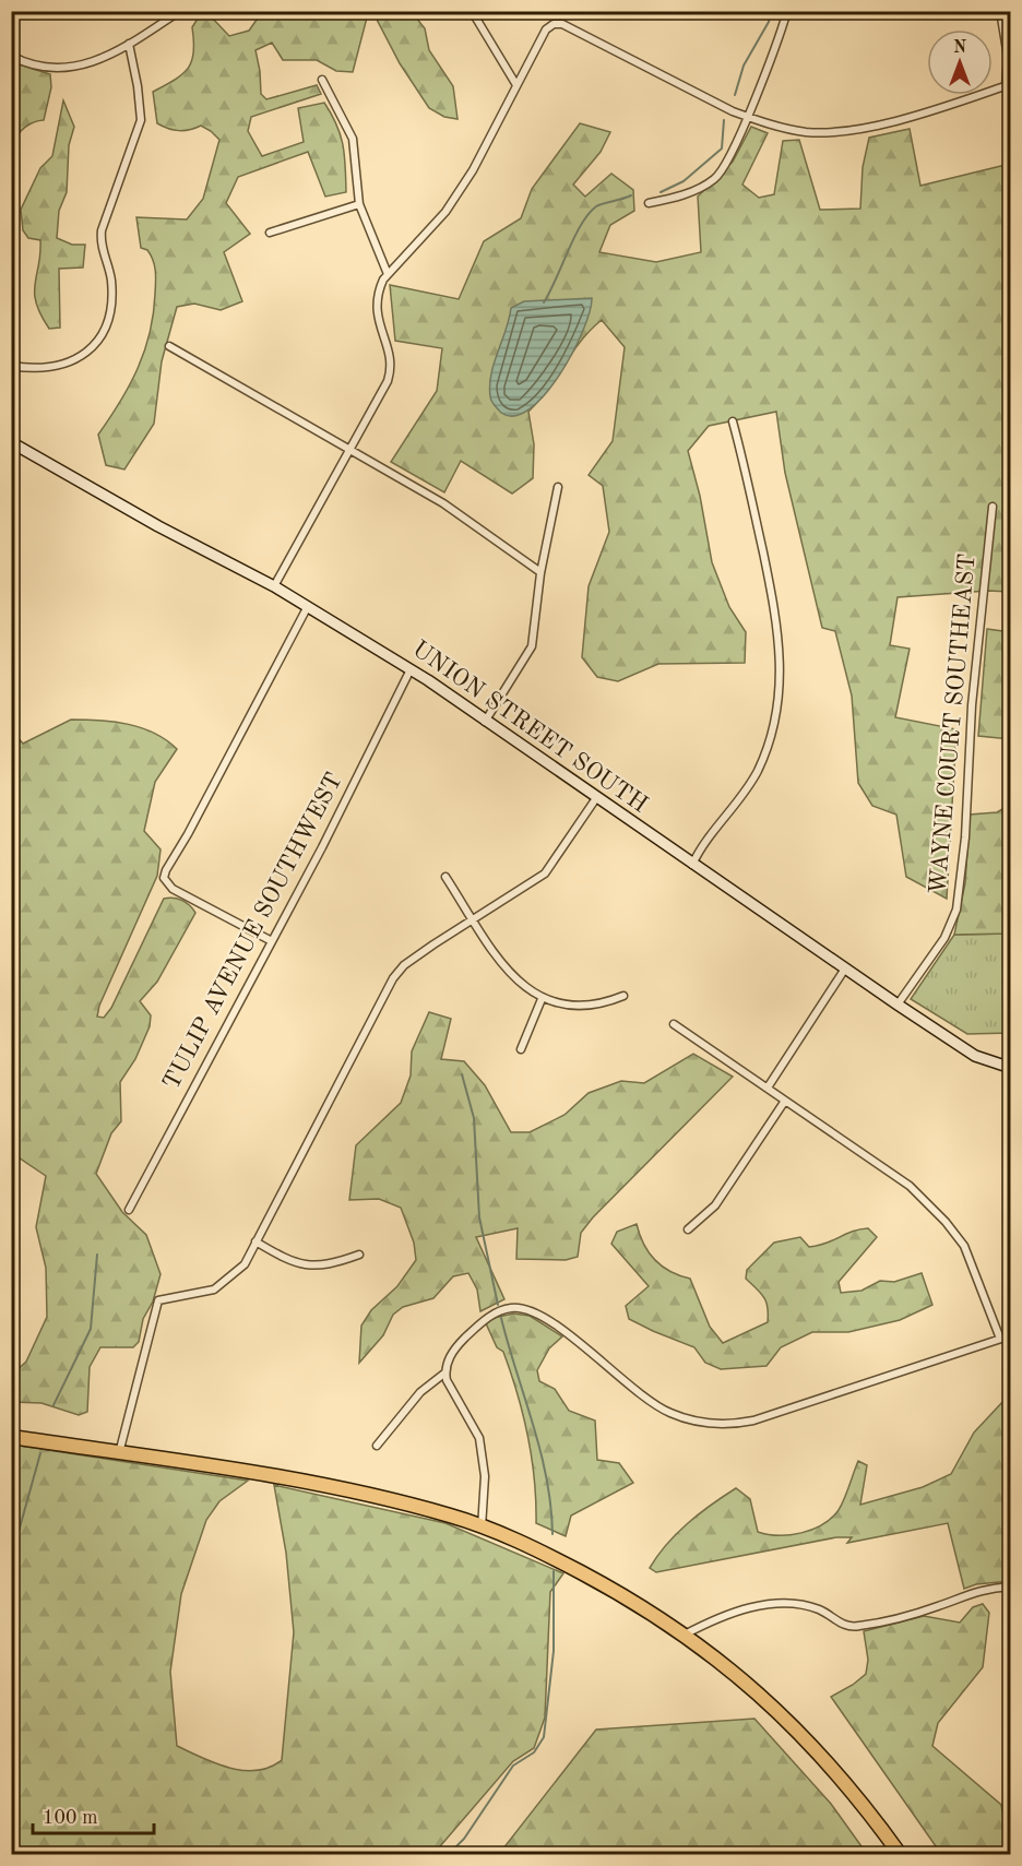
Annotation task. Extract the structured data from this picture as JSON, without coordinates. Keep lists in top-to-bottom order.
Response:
{
  "streets": {
    "main road": ["UNION STREET SOUTH"],
    "street": ["WAYNE COURT SOUTHEAST", "TULIP AVENUE SOUTHWEST"]
  },
  "crossings": [
    ["WAYNE COURT SOUTHEAST", "UNION STREET SOUTH"],
    ["UNION STREET SOUTH", "TULIP AVENUE SOUTHWEST"]
  ],
  "scale_bar": "100 m",
  "north": "top"
}
